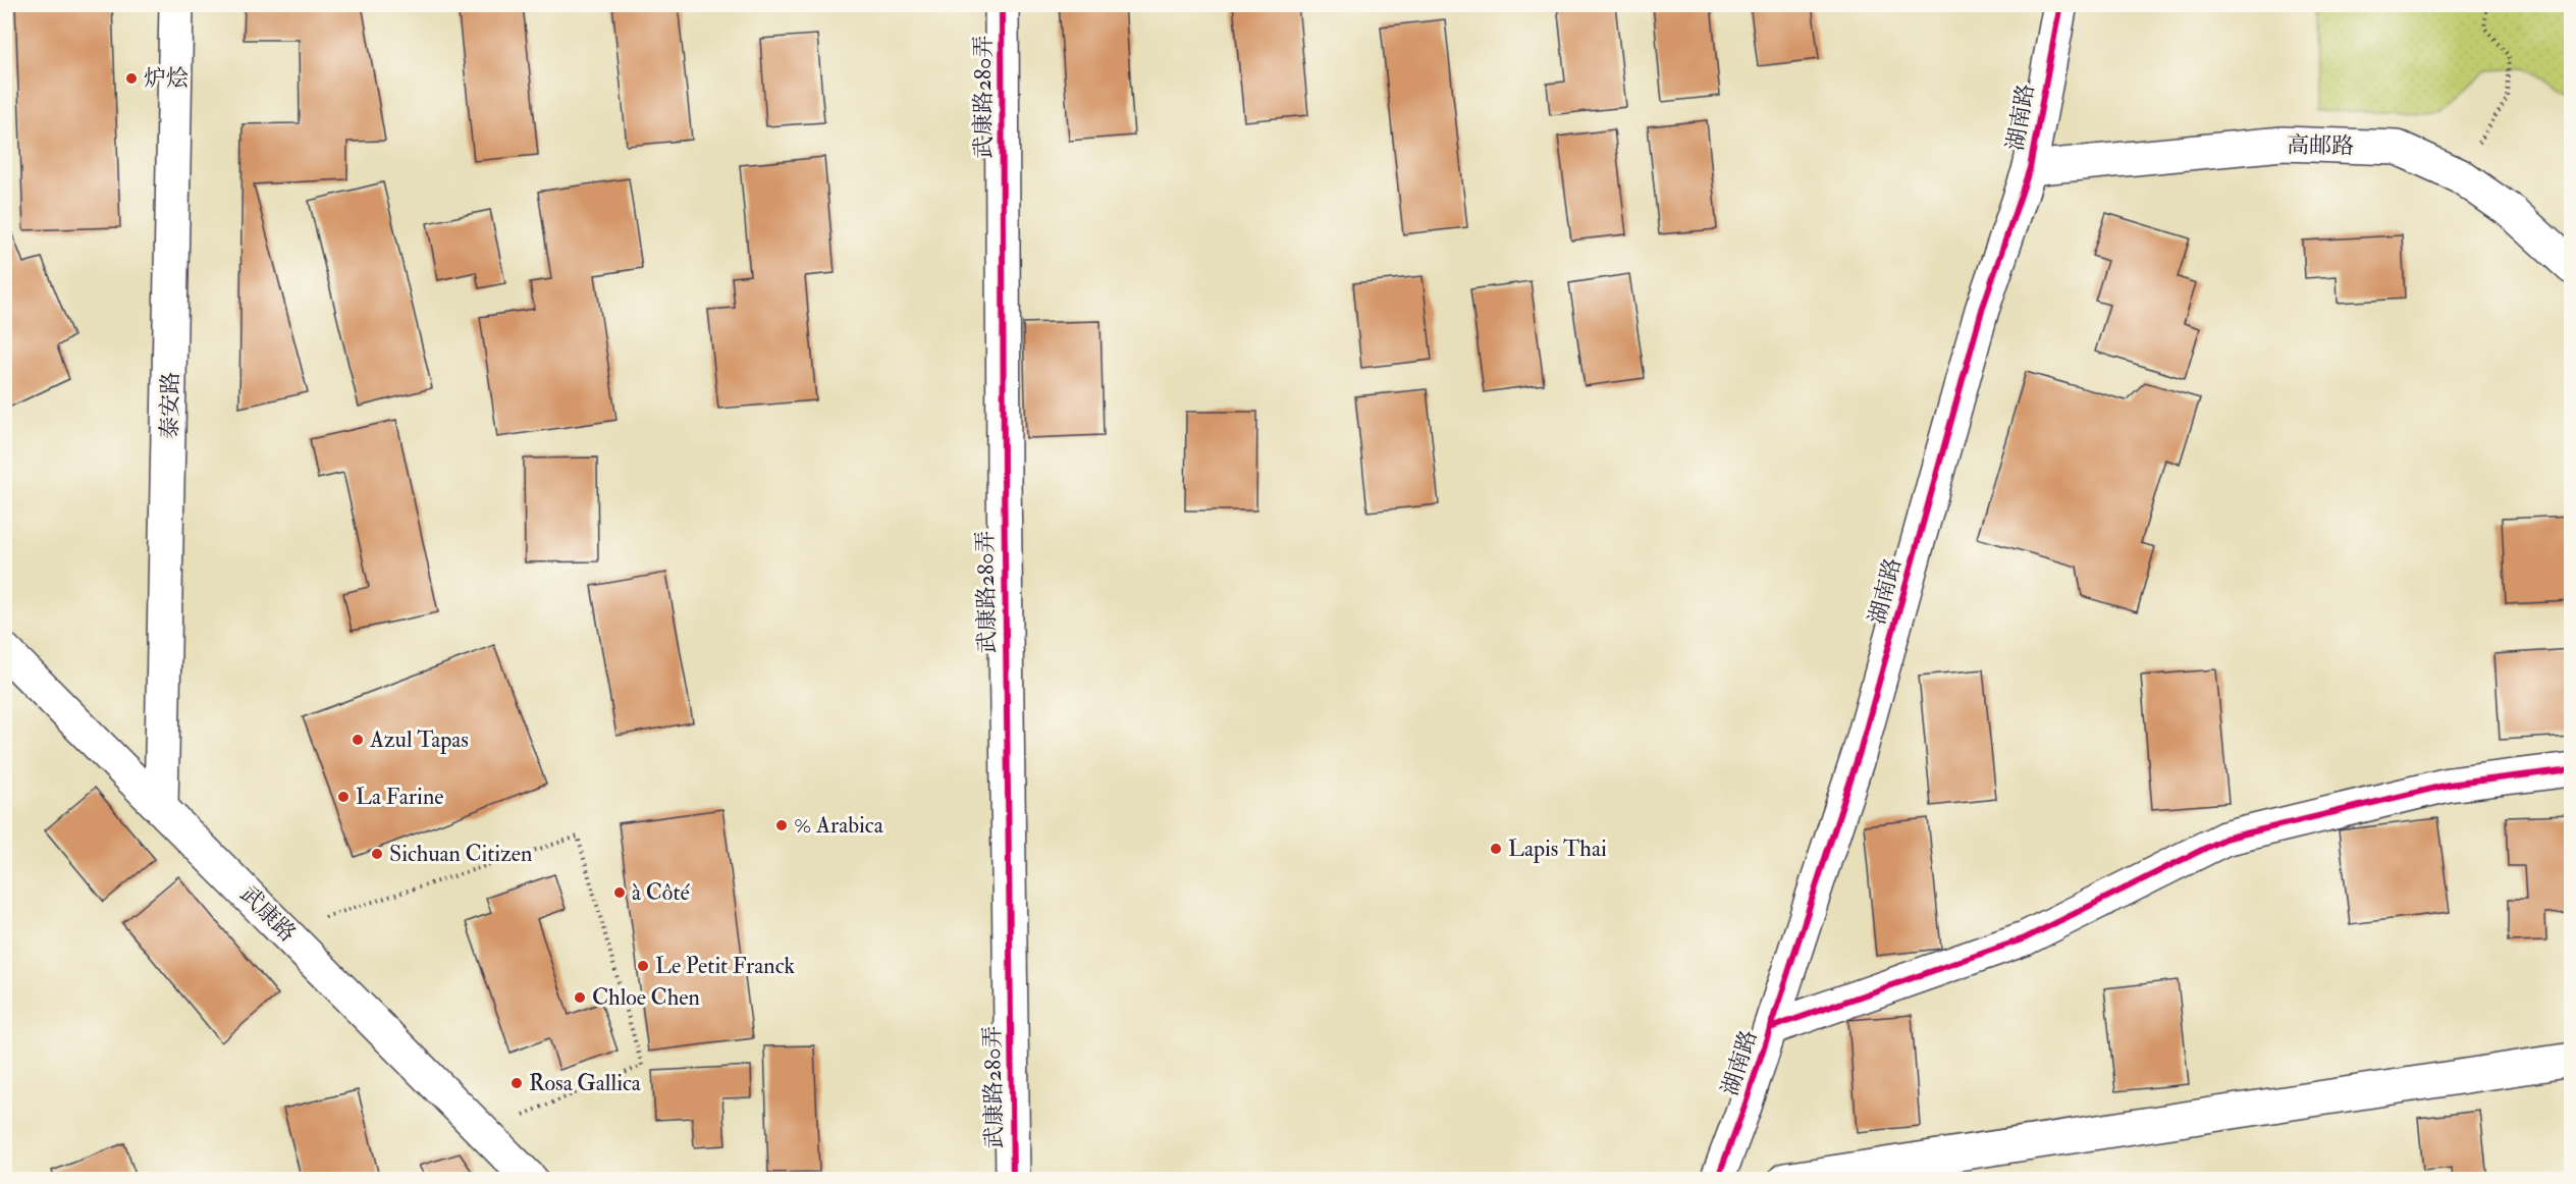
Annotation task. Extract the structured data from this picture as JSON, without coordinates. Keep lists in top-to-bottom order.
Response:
{
  "streets": {
    "street": [
      "武康路280弄",
      "湖南路",
      "高邮路",
      "泰安路",
      "武康路"
    ]
  },
  "crossings": [
    ["湖南路", "高邮路"],
    ["泰安路", "武康路"]
  ],
  "places": [
    "炉烩",
    "Azul Tapas",
    "La Farine",
    "% Arabica",
    "Lapis Thai",
    "Sichuan Citizen",
    "à Côté",
    "Le Petit Franck",
    "Chloe Chen",
    "Rosa Gallica"
  ]
}
